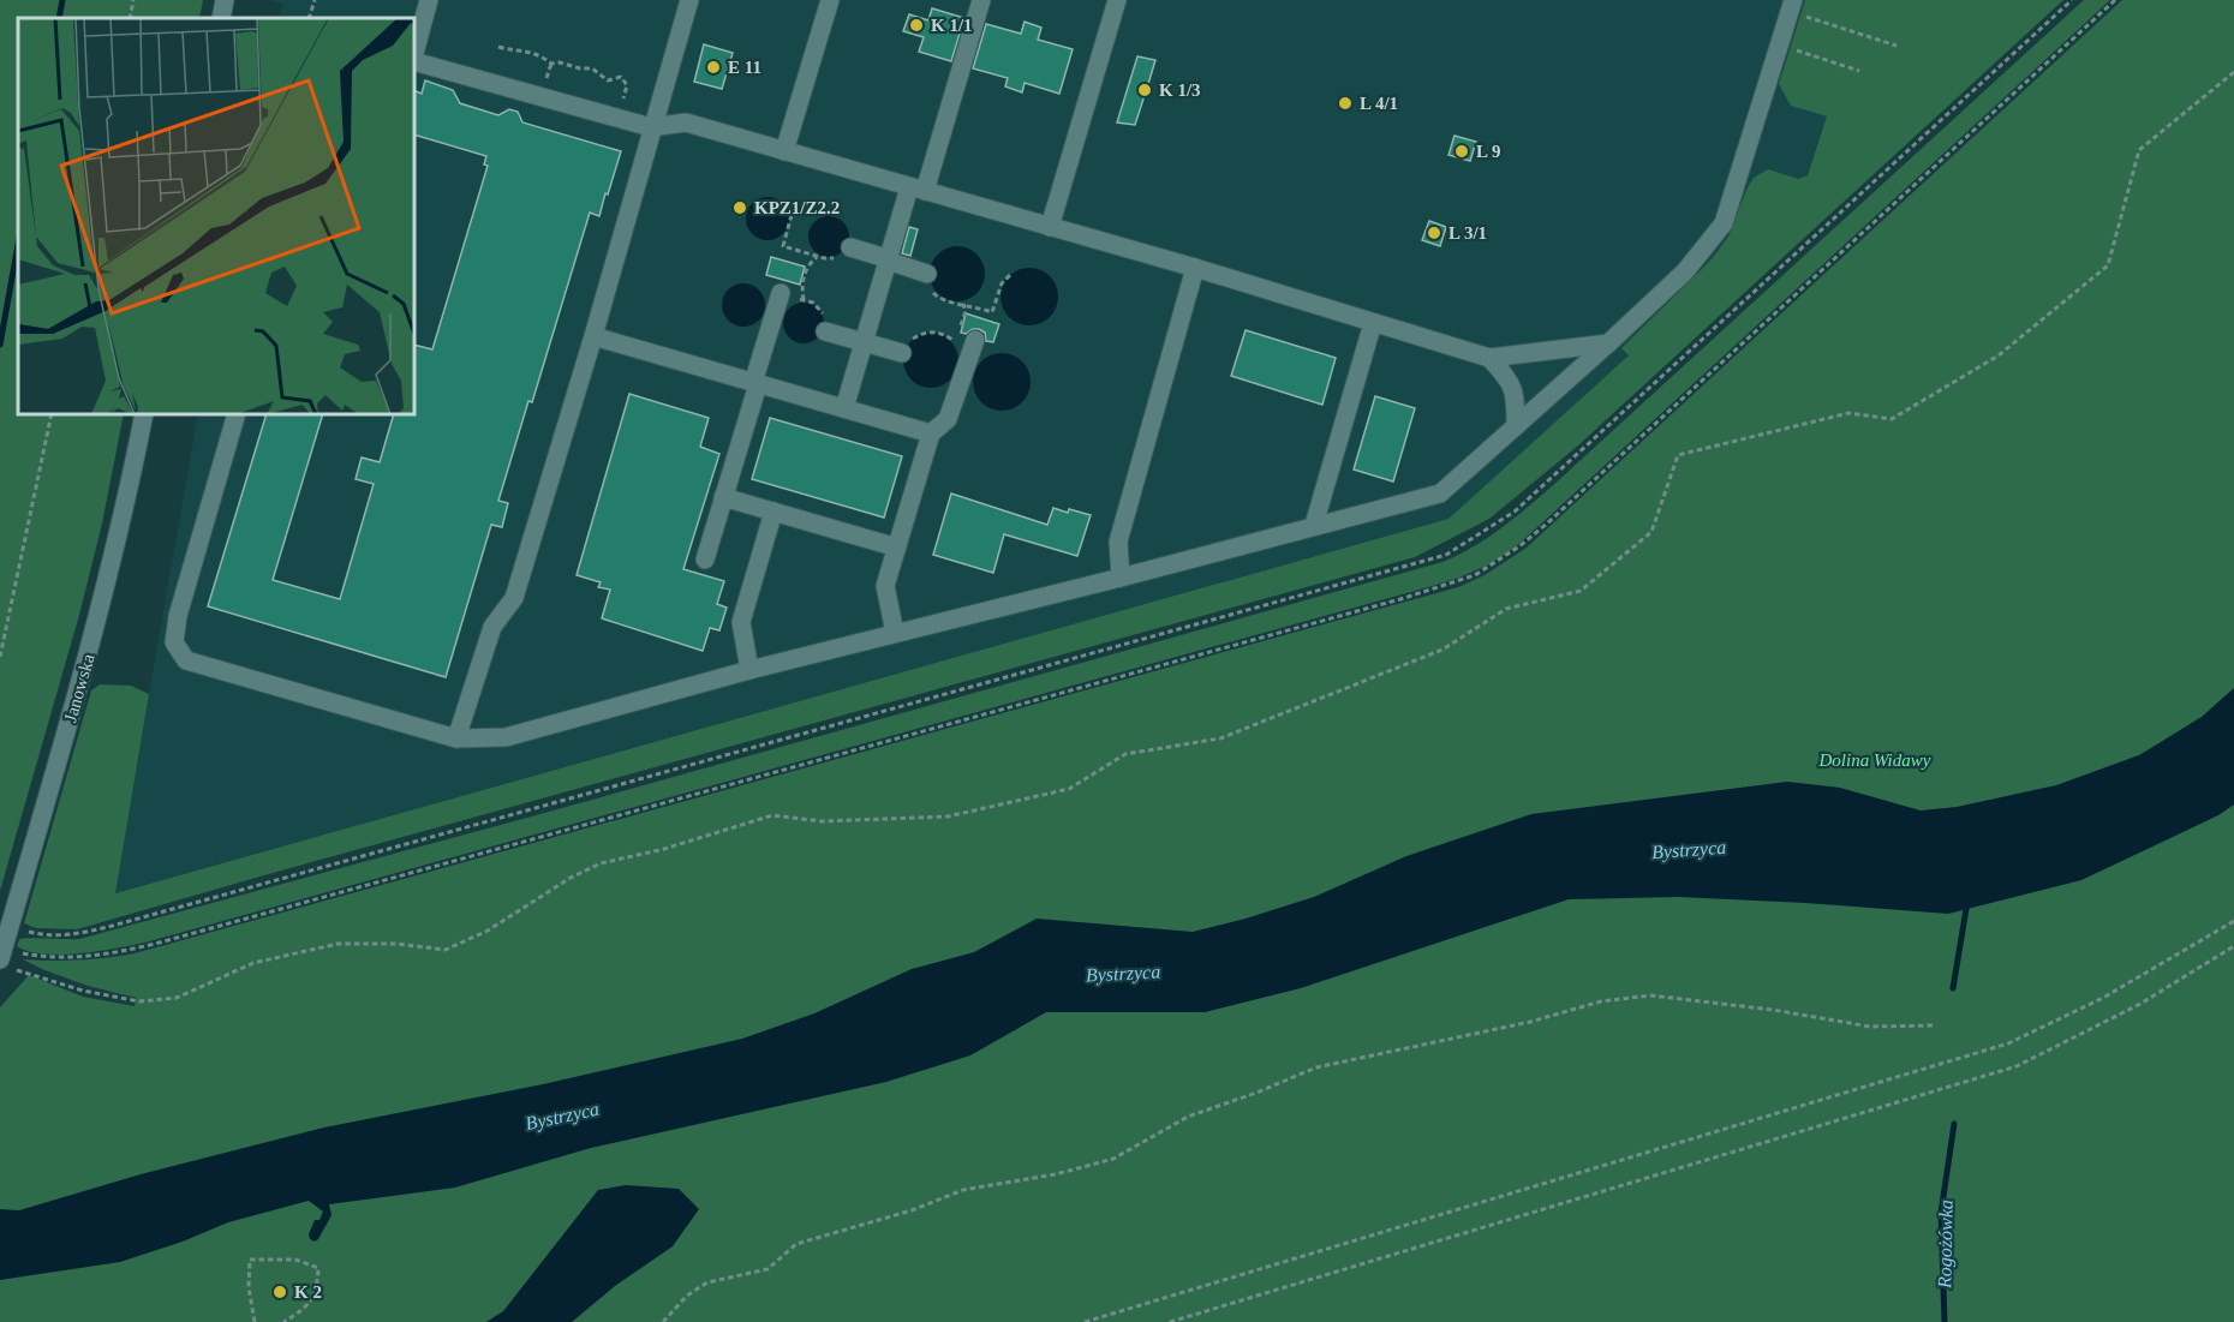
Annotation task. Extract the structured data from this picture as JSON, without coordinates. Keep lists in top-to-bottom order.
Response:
{
  "streets": {
    "street": ["Janowska"]
  },
  "water": ["Bystrzyca", "Rogożówka"],
  "parks": ["Dolina Widawy"],
  "places": [
    "K 1/1",
    "E 11",
    "K 1/3",
    "L 4/1",
    "L 9",
    "KPZ1/Z2.2",
    "L 3/1",
    "K 2"
  ]
}
